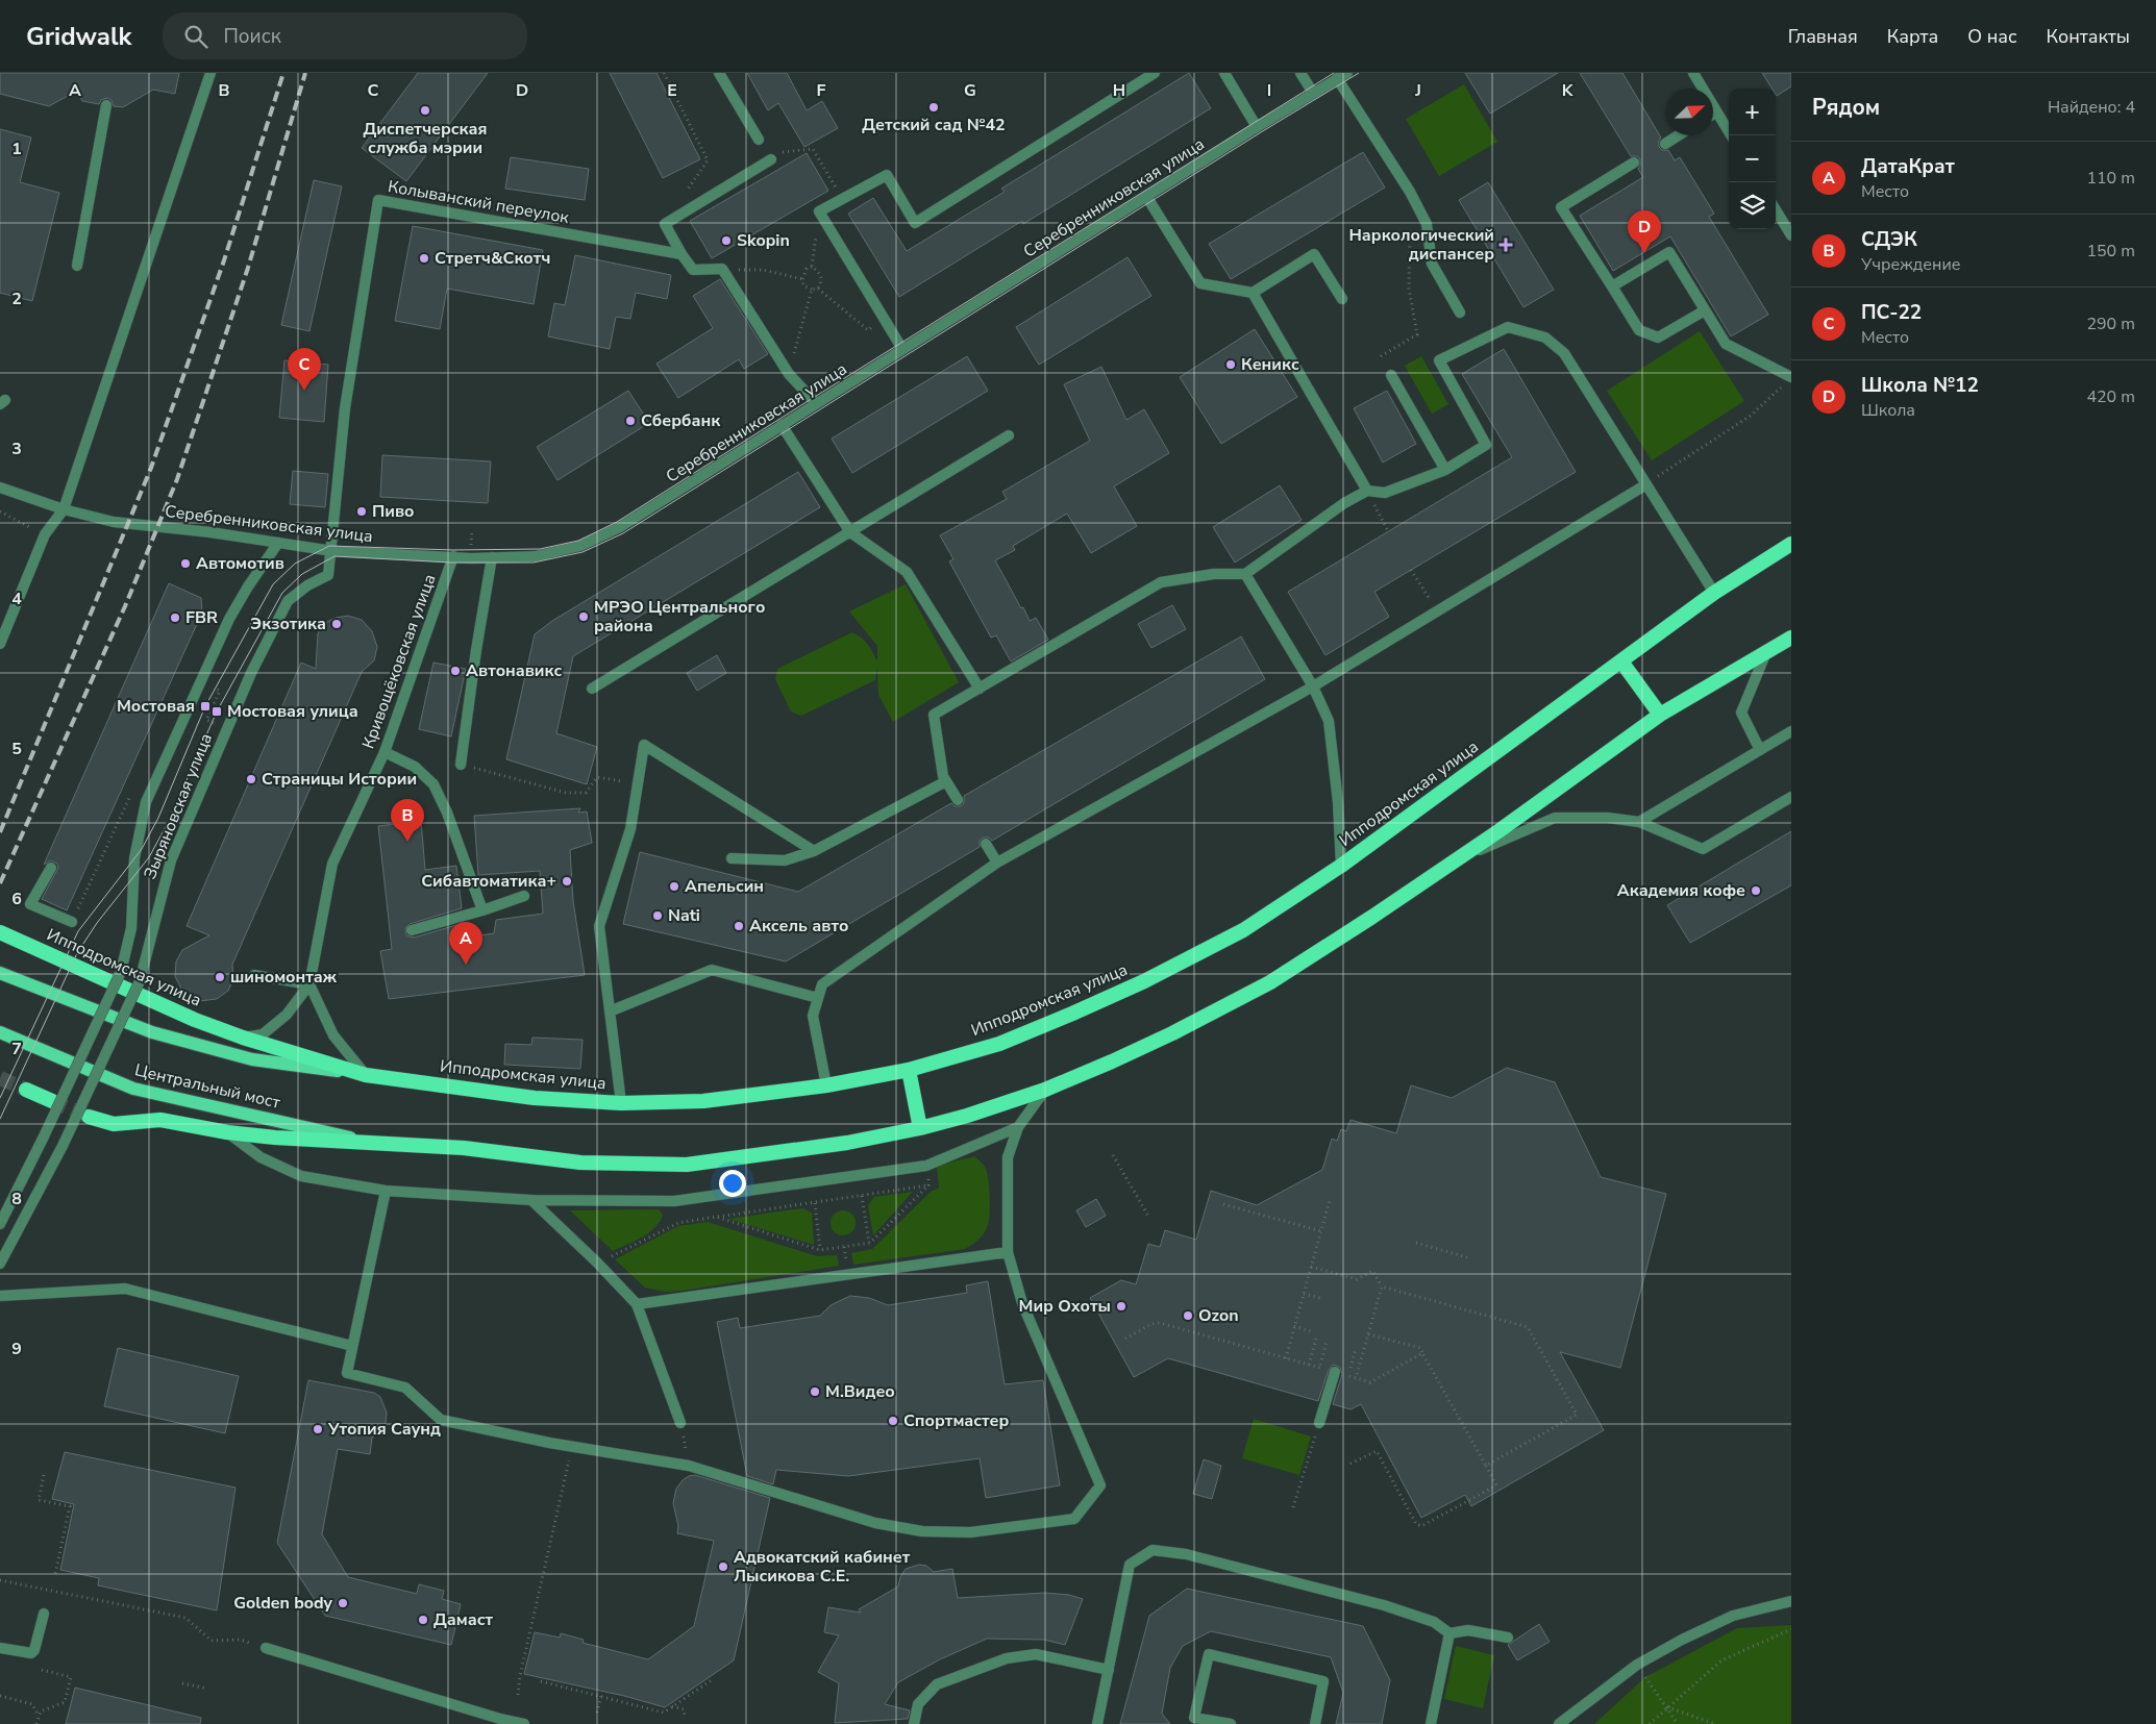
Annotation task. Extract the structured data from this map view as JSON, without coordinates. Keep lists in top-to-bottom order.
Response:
{
  "streets": {
    "highway": ["Ипподромская улица"],
    "main road": ["Центральный мост"],
    "street": [
      "Серебренниковская улица",
      "Колыванский переулок",
      "Кривощёковская улица",
      "Зыряновская улица"
    ]
  },
  "crossings": [
    ["Серебренниковская улица", "Колыванский переулок"],
    ["Серебренниковская улица", "Кривощёковская улица"],
    ["Серебренниковская улица", "Зыряновская улица"],
    ["Колыванский переулок", "Зыряновская улица"]
  ],
  "places": {
    "other": [
      "Детский сад №42",
      "Диспетчерская служба мэрии",
      "Skopin",
      "Стретч&Скотч",
      "Кеникс",
      "Сбербанк",
      "Пиво",
      "Автомотив",
      "МРЭО Центрального района",
      "FBR",
      "Экзотика",
      "Автонавикс",
      "Страницы Истории",
      "Сибавтоматика+",
      "Апельсин",
      "Академия кофе",
      "Nati",
      "Аксель авто",
      "шиномонтаж",
      "Мир Охоты",
      "Ozon",
      "М.Видео",
      "Спортмастер",
      "Утопия Саунд",
      "Адвокатский кабинет Лысикова С.Е.",
      "Golden body",
      "Дамаст"
    ],
    "health": ["Наркологический диспансер"],
    "transit": ["Мостовая", "Мостовая улица"]
  },
  "north": "top right",
  "page": {
    "header": "Gridwalk",
    "search": "Поиск",
    "nav": [
      "Главная",
      "Карта",
      "О нас",
      "Контакты"
    ],
    "heading": ["Рядом", "Найдено: 4"],
    "map_buttons": ["+", "−"],
    "list": [
      {
        "mark": "A",
        "name": "ДатаКрат",
        "note": "Место",
        "value": "110 m"
      },
      {
        "mark": "B",
        "name": "СДЭК",
        "note": "Учреждение",
        "value": "150 m"
      },
      {
        "mark": "C",
        "name": "ПС-22",
        "note": "Место",
        "value": "290 m"
      },
      {
        "mark": "D",
        "name": "Школа №12",
        "note": "Школа",
        "value": "420 m"
      }
    ],
    "pins": [
      "D",
      "C",
      "B",
      "A"
    ]
  },
  "grid": {
    "columns": [
      "A",
      "B",
      "C",
      "D",
      "E",
      "F",
      "G",
      "H",
      "I",
      "J",
      "K"
    ],
    "rows": [
      "1",
      "2",
      "3",
      "4",
      "5",
      "6",
      "7",
      "8",
      "9"
    ]
  }
}
